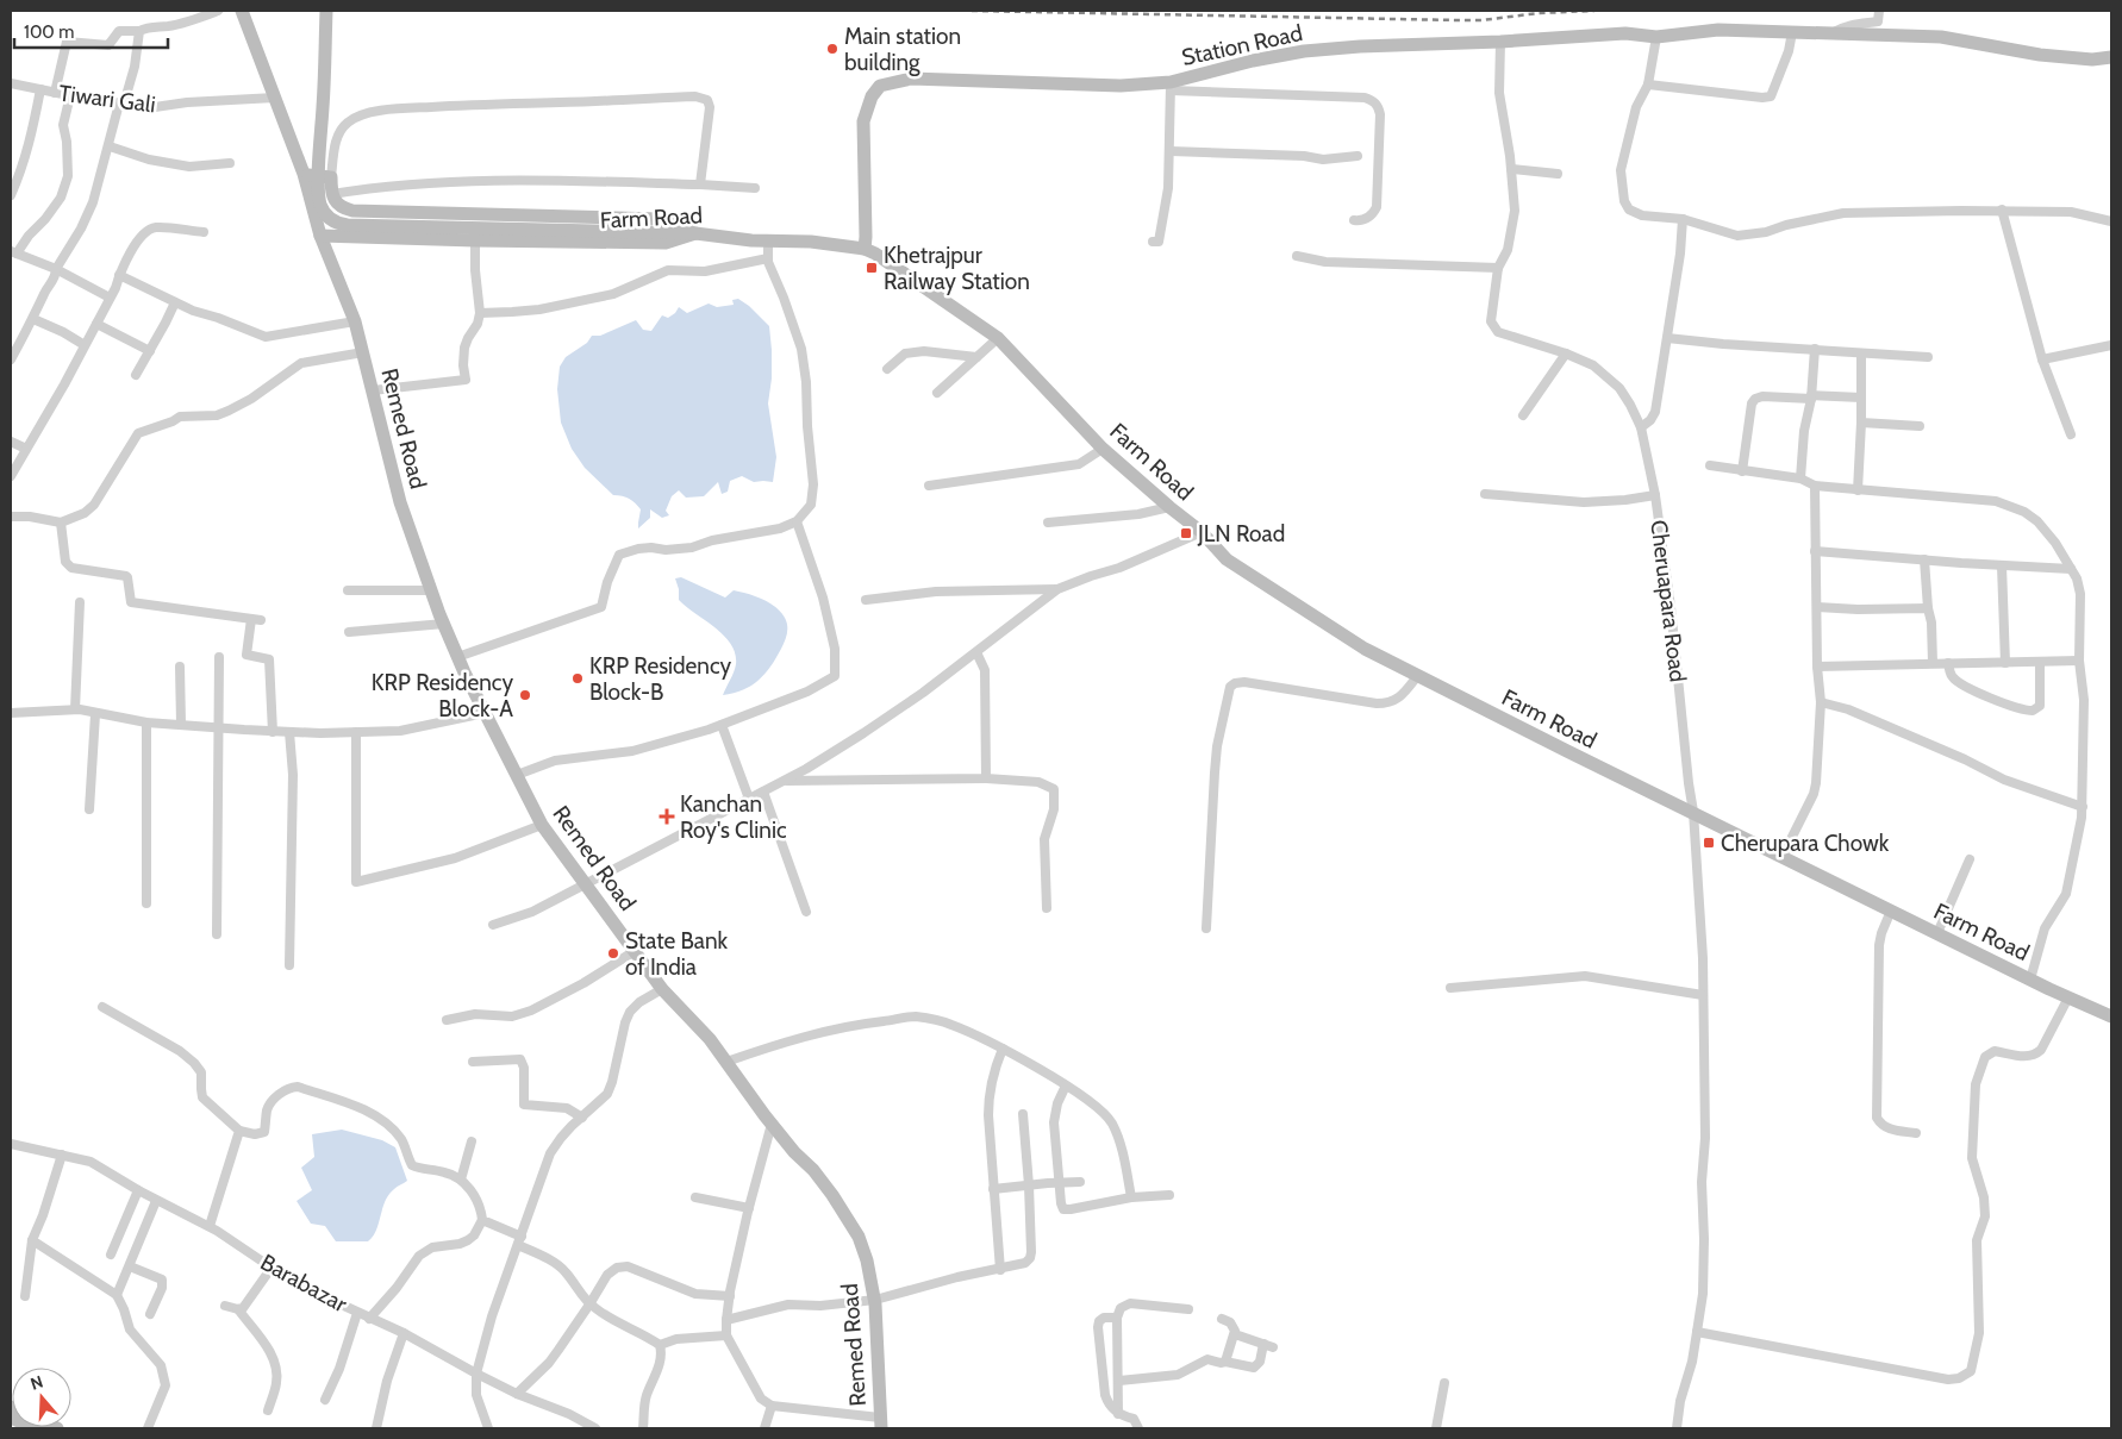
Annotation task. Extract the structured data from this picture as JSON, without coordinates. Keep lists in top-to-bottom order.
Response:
{
  "streets": {
    "street": [
      "Station Road",
      "Tiwari Gali",
      "Farm Road",
      "Remed Road",
      "Cheruapara Road",
      "Barabazar"
    ]
  },
  "crossings": [
    ["Station Road", "Farm Road"],
    ["Station Road", "Cheruapara Road"],
    ["Tiwari Gali", "Remed Road"],
    ["Farm Road", "Remed Road"],
    ["Farm Road", "Cheruapara Road"]
  ],
  "places": {
    "other": [
      "Main station building",
      "KRP Residency Block-B",
      "KRP Residency Block-A",
      "State Bank of India"
    ],
    "transit": ["Khetrajpur Railway Station", "JLN Road", "Cherupara Chowk"],
    "health": ["Kanchan Roy's Clinic"]
  },
  "scale_bar": "100 m",
  "north": "top"
}
